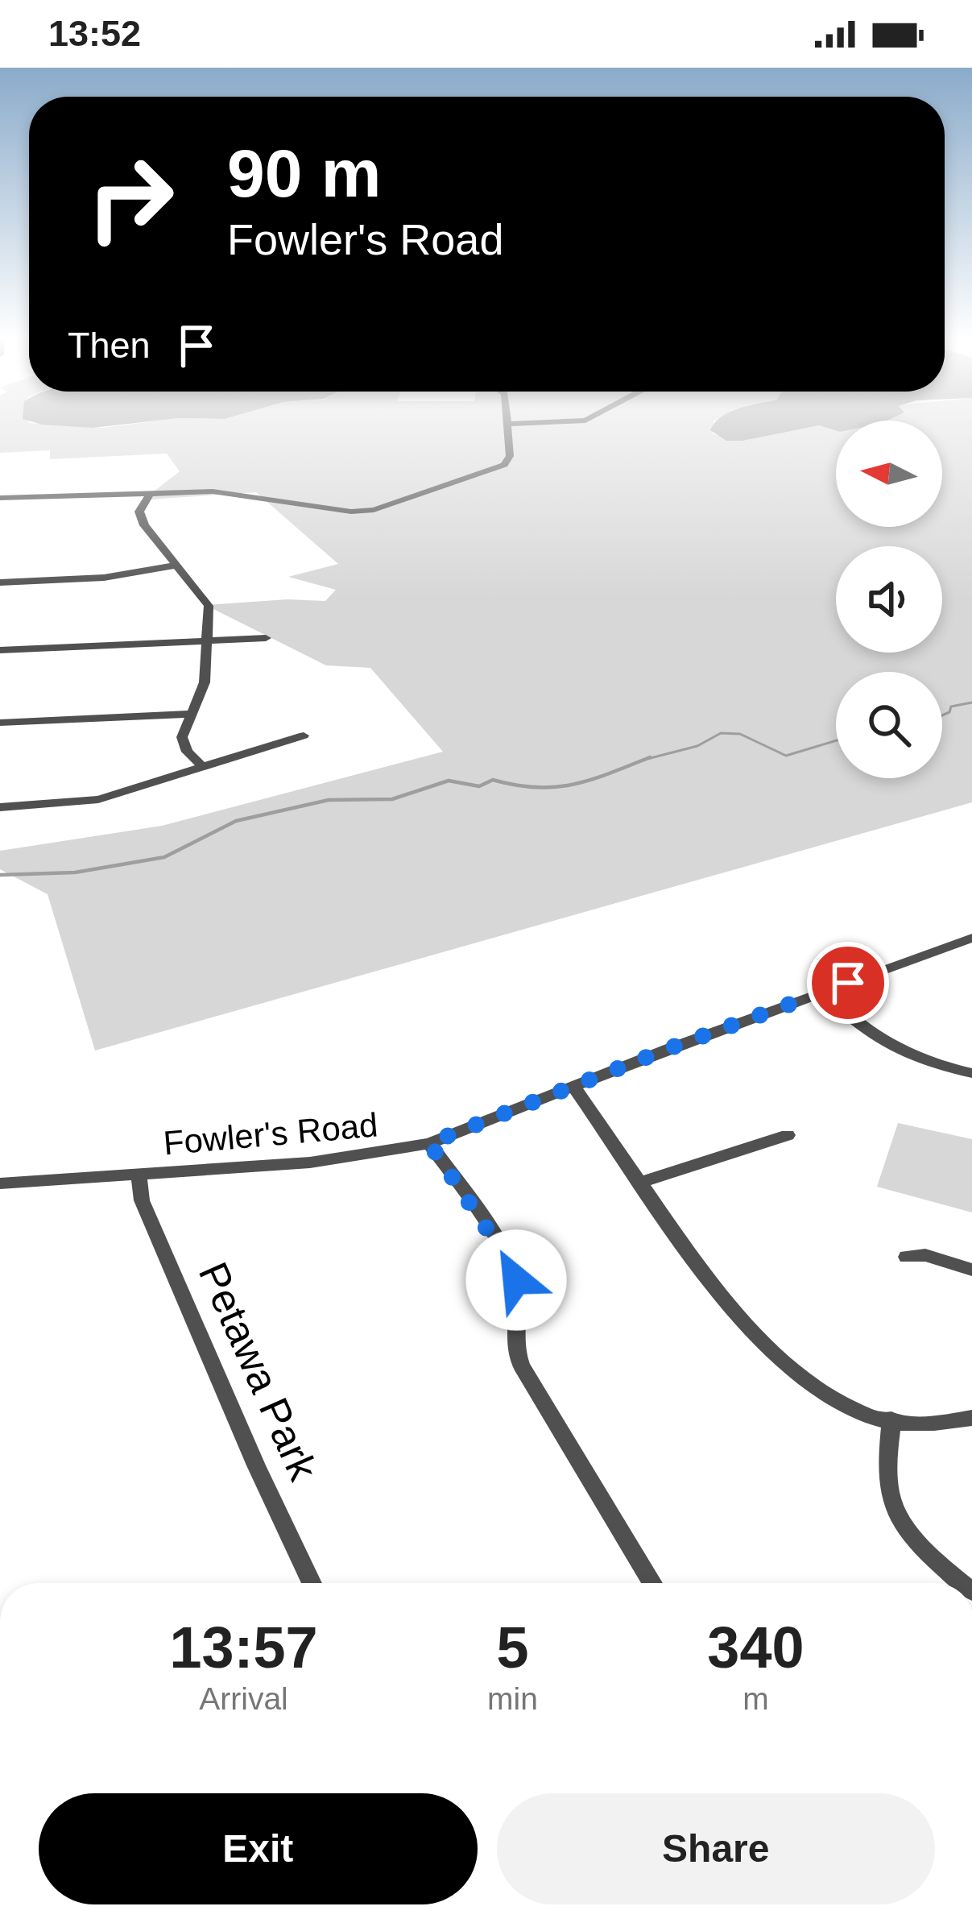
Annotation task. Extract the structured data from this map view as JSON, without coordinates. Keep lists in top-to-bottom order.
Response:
{
  "streets": {
    "street": ["Fowler's Road", "Petawa Park"]
  },
  "crossings": [
    ["Fowler's Road", "Petawa Park"]
  ],
  "north": "left",
  "page": {
    "status": "13:52",
    "turn": ["90 m", "Fowler's Road"],
    "then": "Then",
    "eta": [
      "13:57",
      "Arrival",
      "5",
      "min",
      "340",
      "m"
    ],
    "buttons": ["Exit", "Share"]
  }
}
